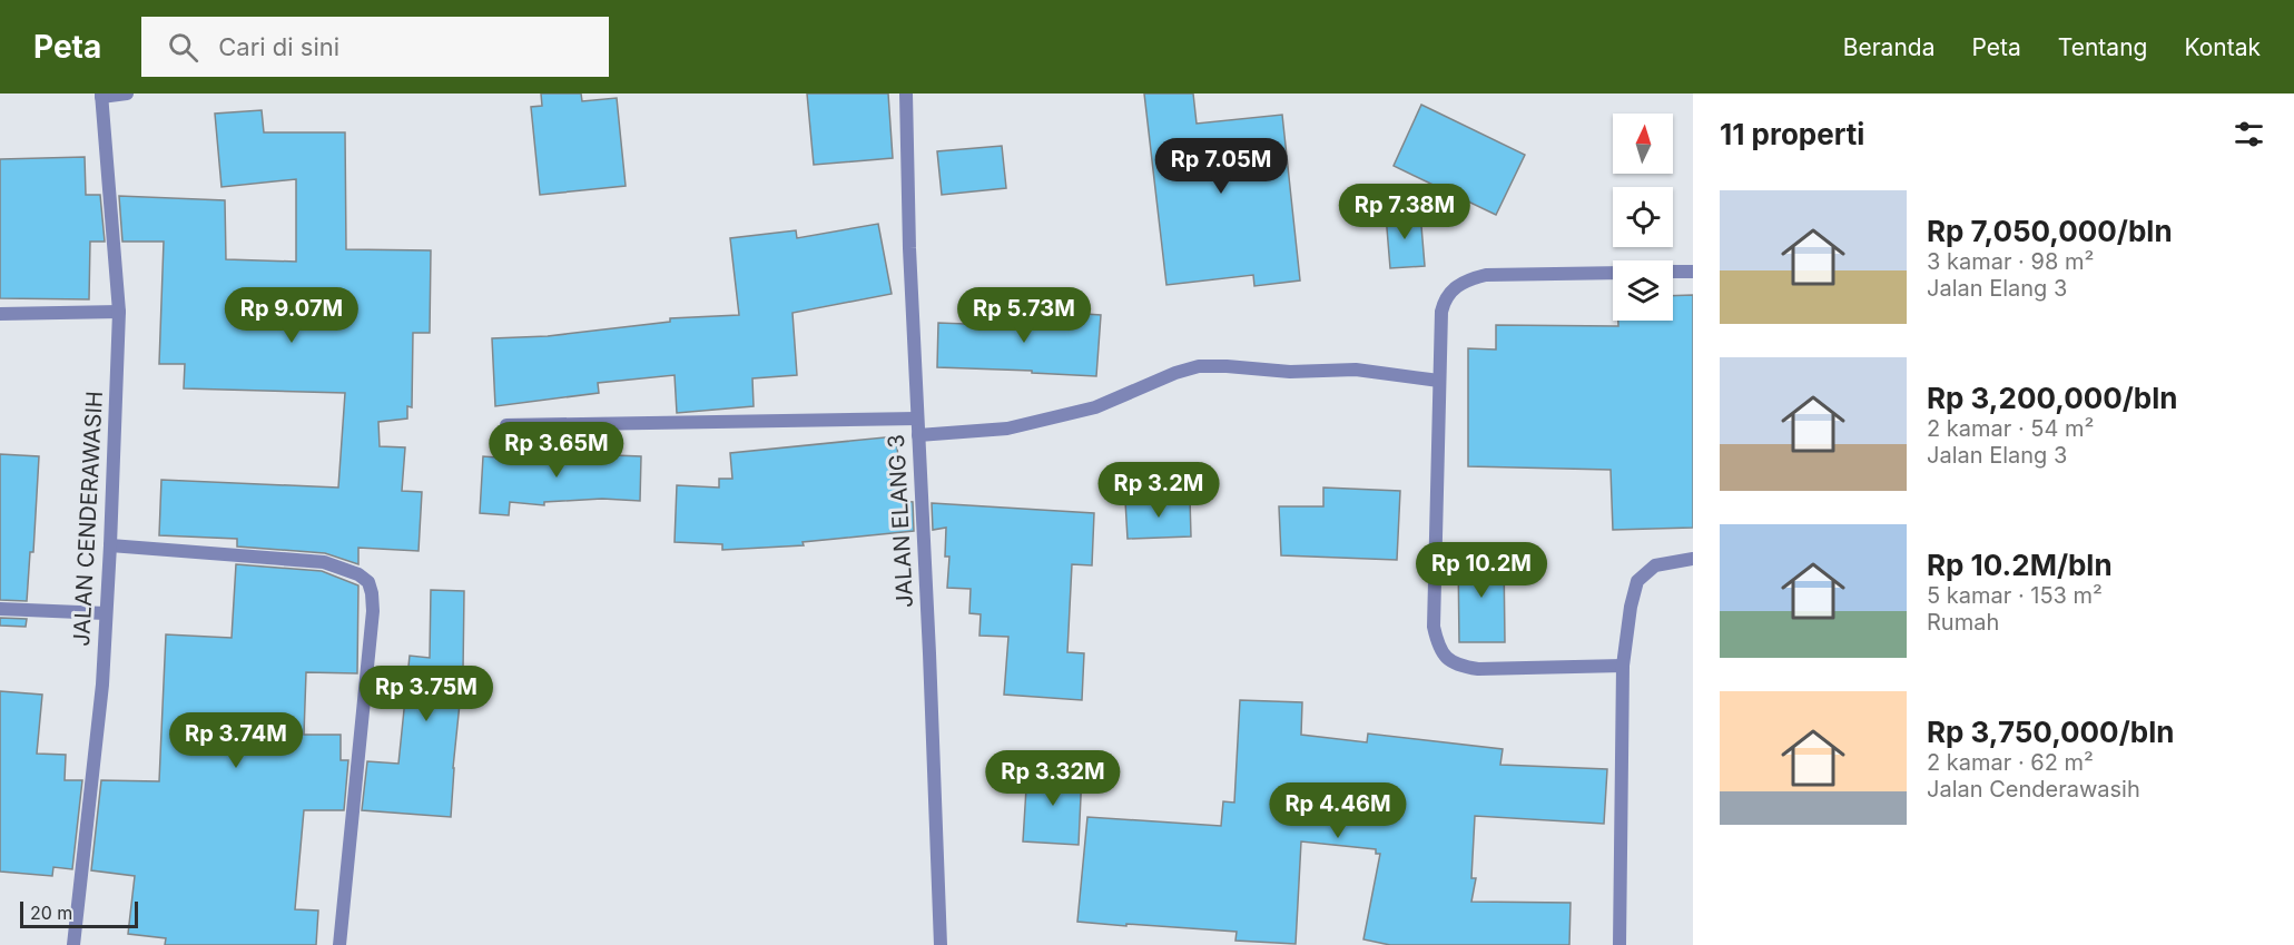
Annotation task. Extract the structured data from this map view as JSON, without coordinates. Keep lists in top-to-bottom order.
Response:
{
  "streets": {
    "street": ["JALAN CENDERAWASIH", "JALAN ELANG 3"]
  },
  "scale_bar": "20 m",
  "north": "top",
  "page": {
    "header": "Peta",
    "search": "Cari di sini",
    "nav": [
      "Beranda",
      "Peta",
      "Tentang",
      "Kontak"
    ],
    "heading": "11 properti",
    "price": [
      "Rp 7.05M",
      "Rp 7.38M",
      "Rp 9.07M",
      "Rp 5.73M",
      "Rp 3.65M",
      "Rp 3.2M",
      "Rp 10.2M",
      "Rp 3.75M",
      "Rp 3.74M",
      "Rp 3.32M",
      "Rp 4.46M"
    ],
    "list": [
      {
        "name": "Rp 7,050,000/bln",
        "note": "3 kamar · 98 m² · Jalan Elang 3"
      },
      {
        "name": "Rp 3,200,000/bln",
        "note": "2 kamar · 54 m² · Jalan Elang 3"
      },
      {
        "name": "Rp 10.2M/bln",
        "note": "5 kamar · 153 m² · Rumah"
      },
      {
        "name": "Rp 3,750,000/bln",
        "note": "2 kamar · 62 m² · Jalan Cenderawasih"
      }
    ],
    "scale": "20 m"
  }
}
